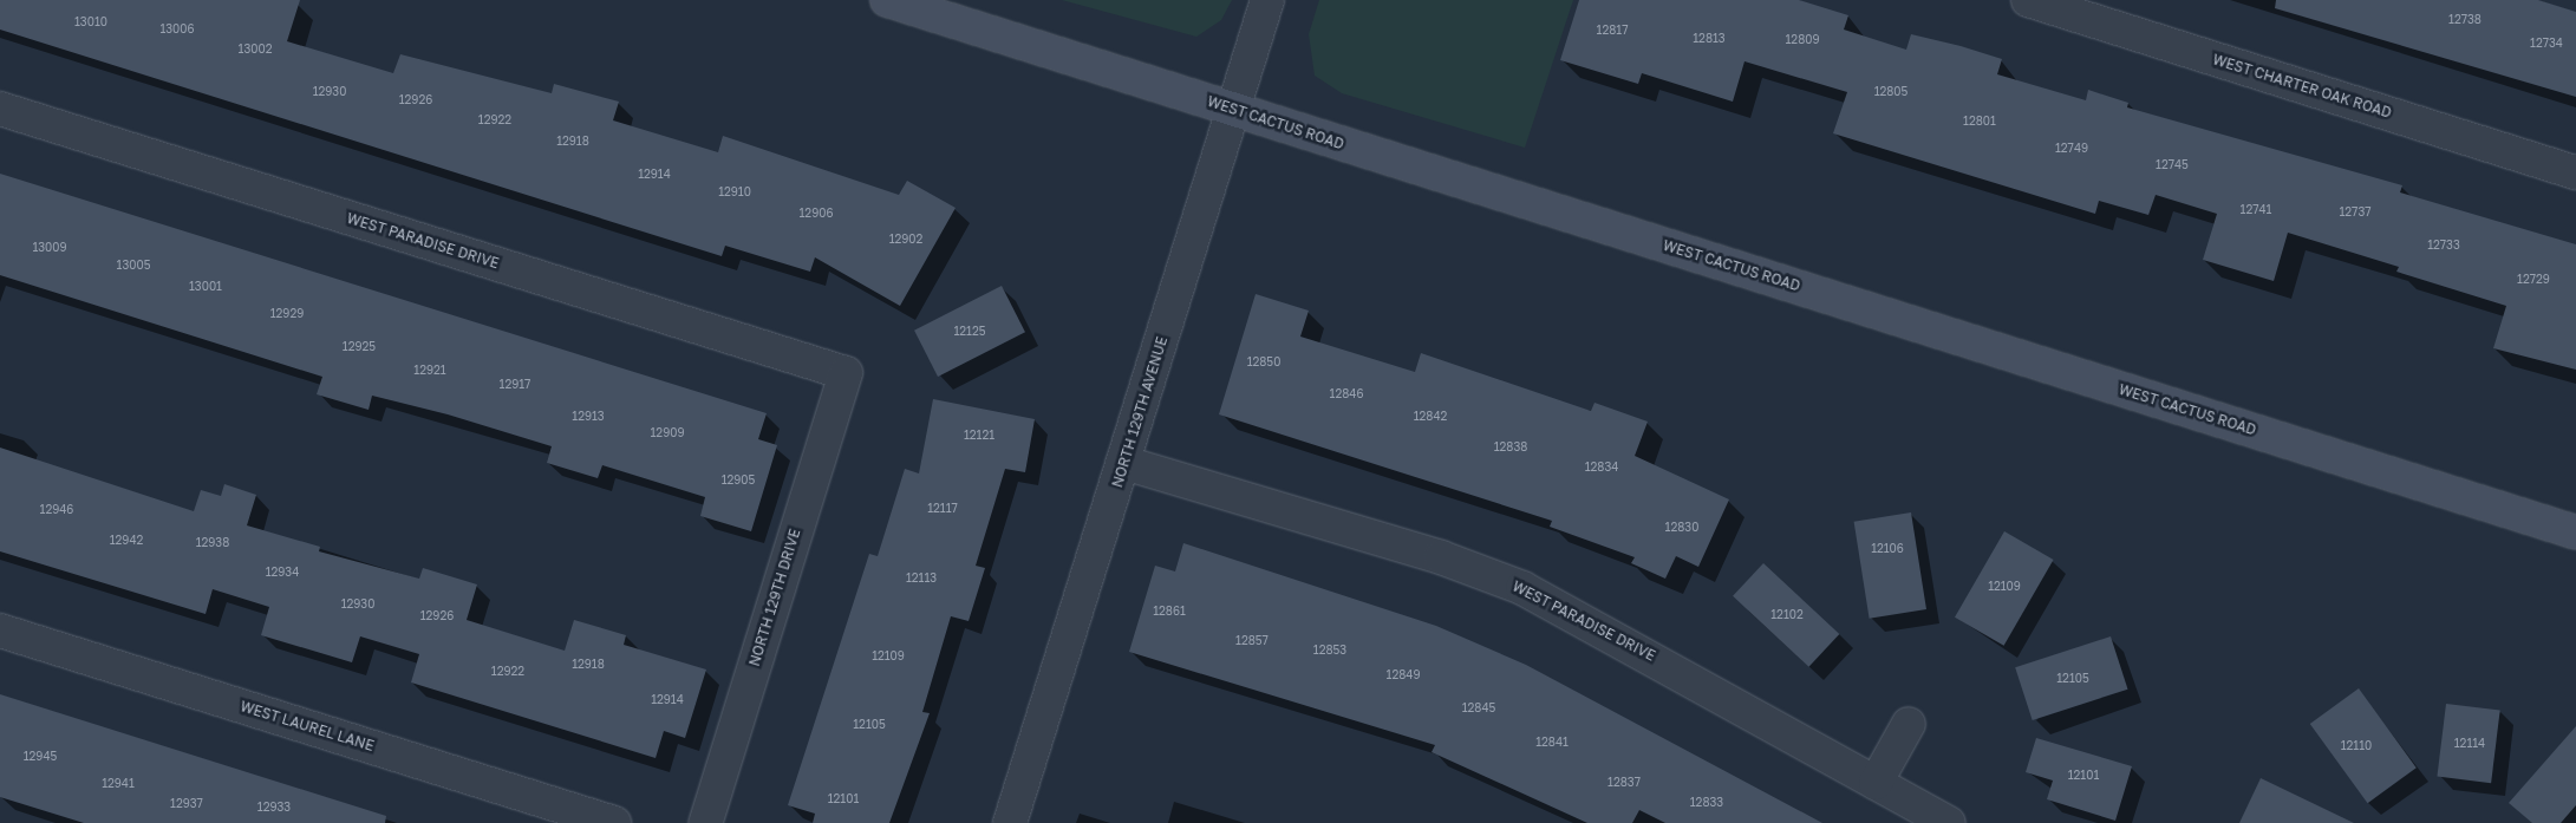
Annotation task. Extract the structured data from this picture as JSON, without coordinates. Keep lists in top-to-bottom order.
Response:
{
  "streets": {
    "main road": ["WEST CACTUS ROAD"],
    "street": [
      "WEST CHARTER OAK ROAD",
      "WEST PARADISE DRIVE",
      "NORTH 129TH AVENUE",
      "NORTH 129TH DRIVE",
      "WEST LAUREL LANE"
    ]
  },
  "crossings": [
    ["WEST CACTUS ROAD", "NORTH 129TH AVENUE"],
    ["WEST PARADISE DRIVE", "NORTH 129TH AVENUE"],
    ["WEST PARADISE DRIVE", "NORTH 129TH DRIVE"]
  ],
  "house_numbers": [
    "12738",
    "13010",
    "13006",
    "12817",
    "12813",
    "12809",
    "12734",
    "13002",
    "12930",
    "12805",
    "12926",
    "12922",
    "12801",
    "12918",
    "12749",
    "12745",
    "12914",
    "12910",
    "12741",
    "12737",
    "12906",
    "12902",
    "12733",
    "13009",
    "13005",
    "12729",
    "13001",
    "12929",
    "12125",
    "12925",
    "12850",
    "12921",
    "12917",
    "12846",
    "12913",
    "12842",
    "12909",
    "12121",
    "12838",
    "12834",
    "12905",
    "12117",
    "12946",
    "12830",
    "12942",
    "12938",
    "12106",
    "12934",
    "12113",
    "12109",
    "12930",
    "12861",
    "12102",
    "12926",
    "12857",
    "12853",
    "12109",
    "12918",
    "12922",
    "12849",
    "12105",
    "12914",
    "12845",
    "12105",
    "12841",
    "12114",
    "12110",
    "12945",
    "12101",
    "12837",
    "12941",
    "12101",
    "12833",
    "12937",
    "12933"
  ]
}
